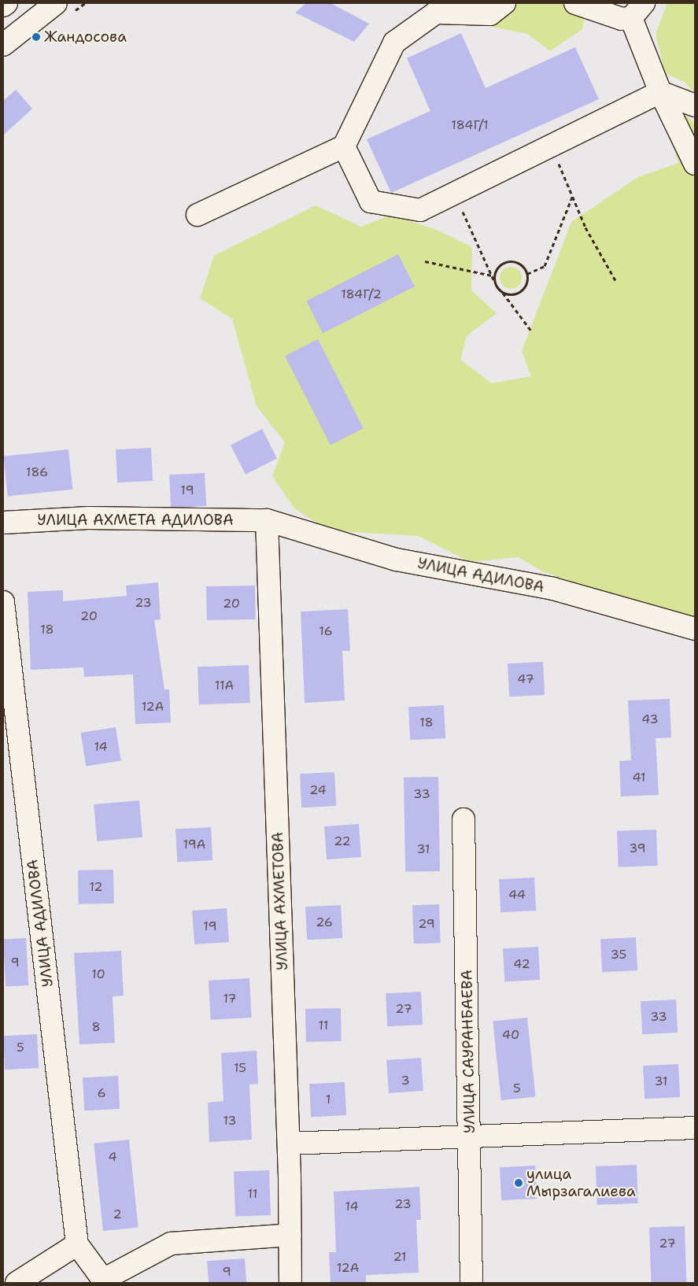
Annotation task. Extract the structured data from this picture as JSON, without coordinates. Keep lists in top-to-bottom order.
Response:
{
  "streets": {
    "street": [
      "УЛИЦА АХМЕТА АДИЛОВА",
      "УЛИЦА АДИЛОВА",
      "УЛИЦА АХМЕТОВА",
      "УЛИЦА САУРАНБАЕВА"
    ]
  },
  "crossings": [
    ["УЛИЦА АХМЕТА АДИЛОВА", "УЛИЦА АДИЛОВА"],
    ["УЛИЦА АХМЕТА АДИЛОВА", "УЛИЦА АХМЕТОВА"],
    ["УЛИЦА АДИЛОВА", "УЛИЦА АХМЕТОВА"]
  ],
  "places": ["Жандосова", "улица Мырзагалиева"],
  "house_numbers": [
    "184Г/1",
    "184Г/2",
    "186",
    "19",
    "23",
    "20",
    "20",
    "18",
    "16",
    "47",
    "11А",
    "12А",
    "43",
    "18",
    "14",
    "41",
    "24",
    "33",
    "22",
    "19А",
    "39",
    "31",
    "12",
    "44",
    "26",
    "29",
    "19",
    "35",
    "9",
    "42",
    "10",
    "17",
    "27",
    "33",
    "11",
    "8",
    "40",
    "5",
    "15",
    "3",
    "31",
    "5",
    "6",
    "1",
    "13",
    "4",
    "11",
    "23",
    "14",
    "2",
    "27",
    "21",
    "12А",
    "9"
  ]
}
